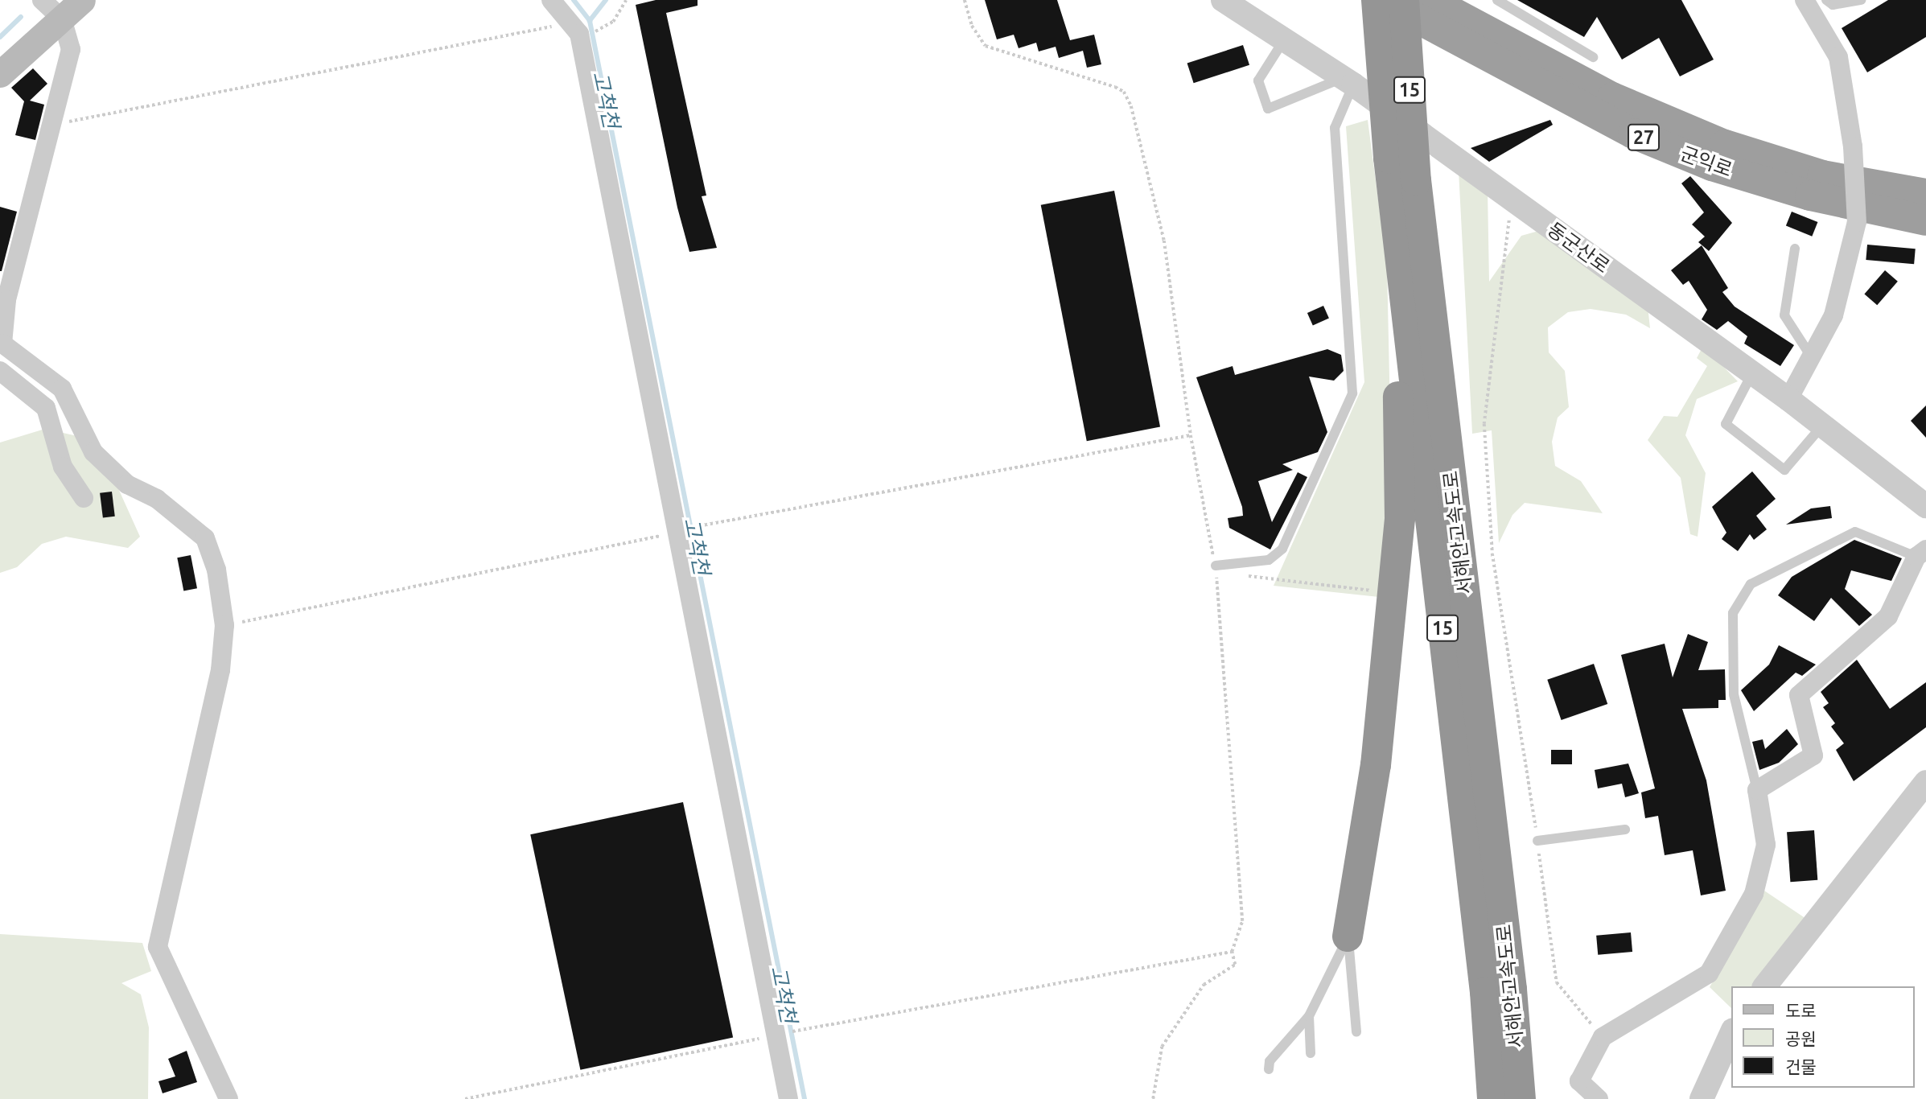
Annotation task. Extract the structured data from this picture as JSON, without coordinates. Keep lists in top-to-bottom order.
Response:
{
  "streets": {
    "highway": [
      "15",
      "27",
      "군익로",
      "서해안고속도로"
    ],
    "street": ["동군산로"]
  },
  "water": ["고척천"],
  "legend": ["도로", "공원", "건물"]
}
